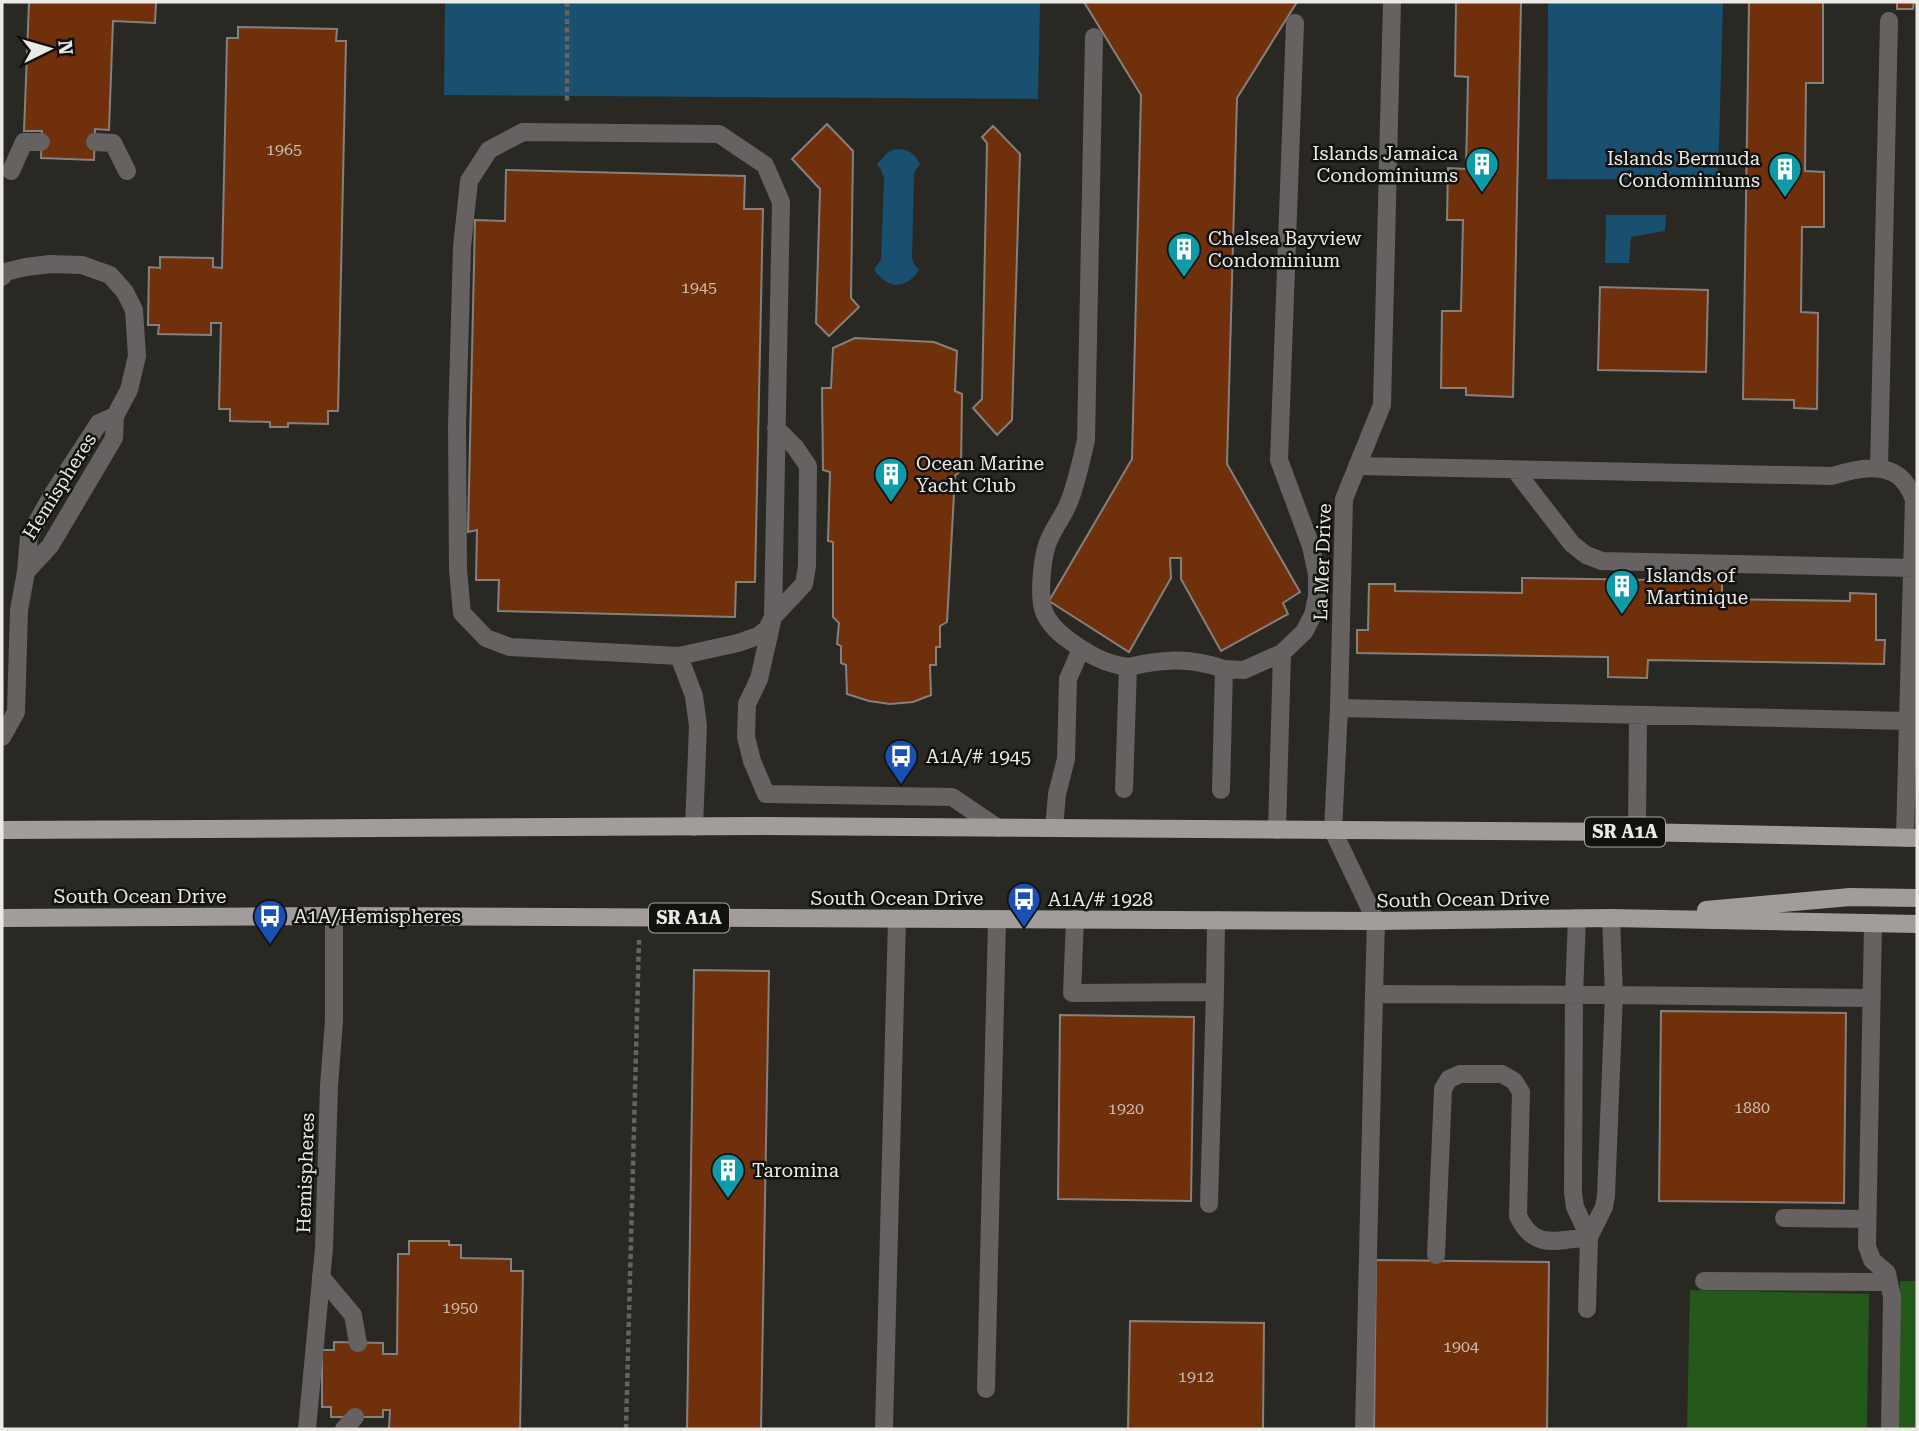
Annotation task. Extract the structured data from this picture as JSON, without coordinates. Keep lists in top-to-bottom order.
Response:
{
  "streets": {
    "main road": ["SR A1A", "South Ocean Drive"],
    "street": ["Hemispheres", "La Mer Drive"]
  },
  "crossings": [
    ["Hemispheres", "South Ocean Drive"],
    ["La Mer Drive", "SR A1A"],
    ["La Mer Drive", "South Ocean Drive"]
  ],
  "places": {
    "building": [
      "Islands Jamaica Condominiums",
      "Islands Bermuda Condominiums",
      "Chelsea Bayview Condominium",
      "Ocean Marine Yacht Club",
      "Islands of Martinique",
      "Taromina"
    ],
    "bus stop": ["A1A/# 1945", "A1A/# 1928", "A1A/Hemispheres"]
  },
  "house_numbers": [
    "1965",
    "1945",
    "1880",
    "1920",
    "1950",
    "1904",
    "1912"
  ],
  "north": "right"
}
